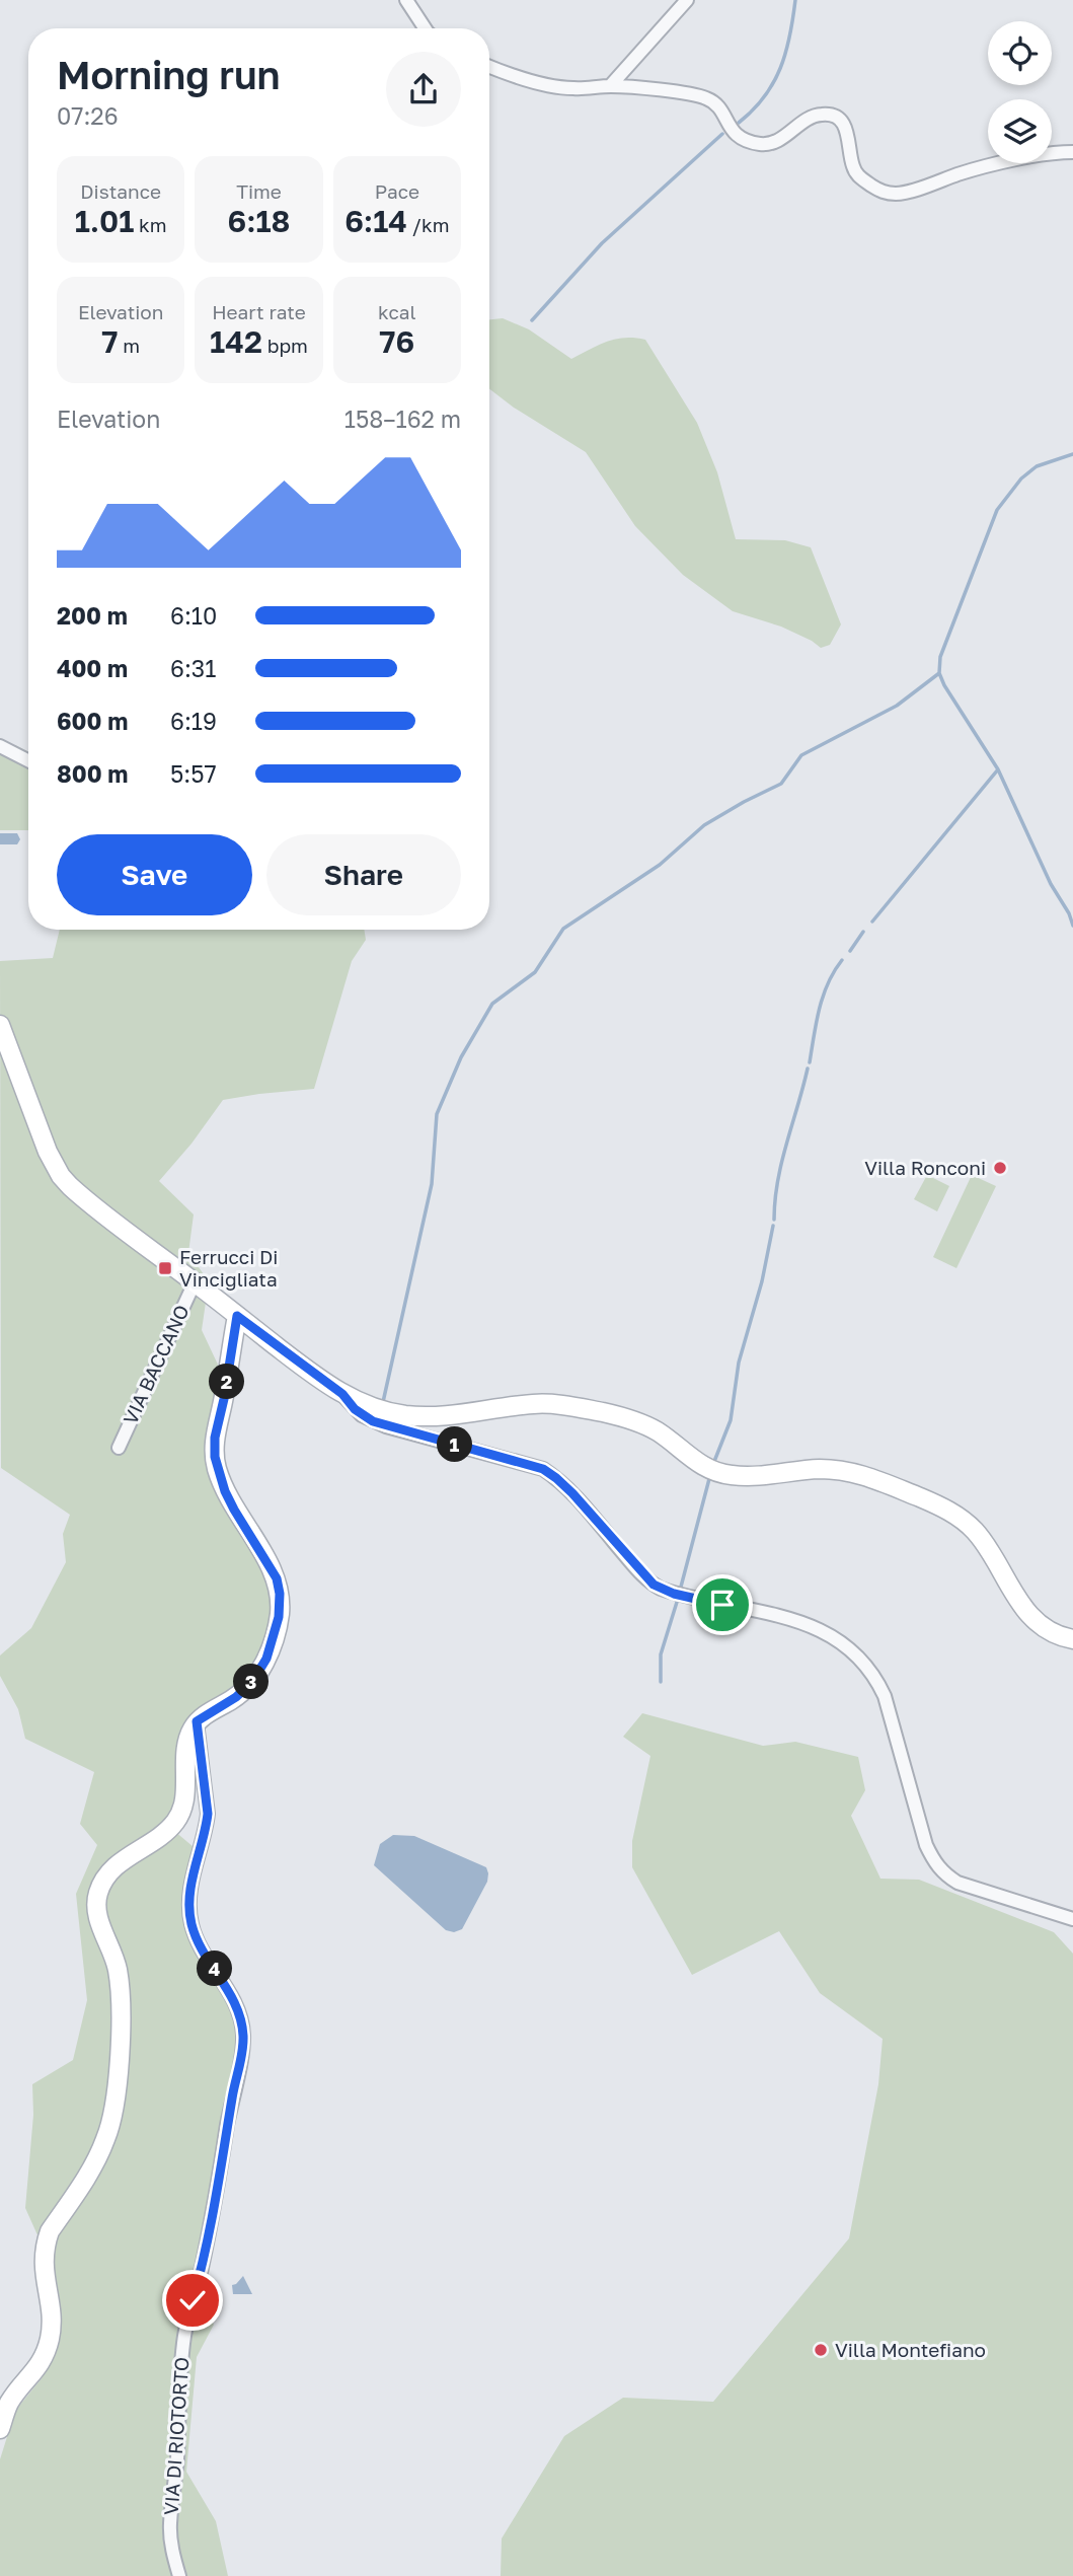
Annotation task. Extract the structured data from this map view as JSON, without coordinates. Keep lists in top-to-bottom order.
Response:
{
  "streets": {
    "street": ["VIA BACCANO", "VIA DI RIOTORTO"]
  },
  "places": {
    "other": ["Villa Ronconi", "Villa Montefiano"],
    "transit": ["Ferrucci Di Vincigliata"]
  },
  "page": {
    "heading": ["Morning run", "07:26"],
    "stats": [
      ["Distance", "1.01 km"],
      ["Time", "6:18"],
      ["Pace", "6:14 /km"],
      ["Elevation", "7 m"],
      ["Heart rate", "142 bpm"],
      ["kcal", "76"]
    ],
    "chart": ["Elevation", "158–162 m"],
    "list": [
      {
        "name": "200 m",
        "note": "6:10"
      },
      {
        "name": "400 m",
        "note": "6:31"
      },
      {
        "name": "600 m",
        "note": "6:19"
      },
      {
        "name": "800 m",
        "note": "5:57"
      }
    ],
    "buttons": ["Save", "Share"],
    "pins": [
      "2",
      "1",
      "3",
      "4"
    ]
  }
}
